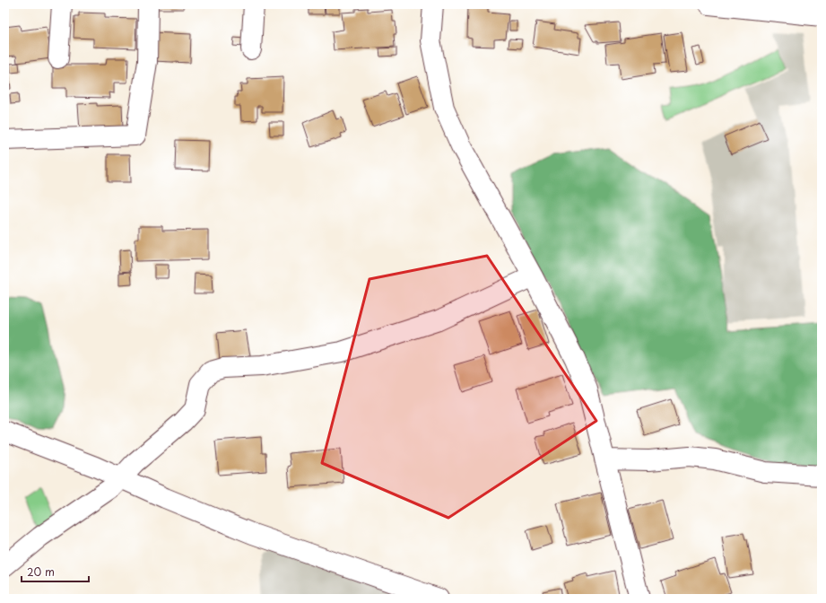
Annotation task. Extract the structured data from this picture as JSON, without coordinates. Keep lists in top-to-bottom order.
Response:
{
  "scale_bar": "20 m"
}
